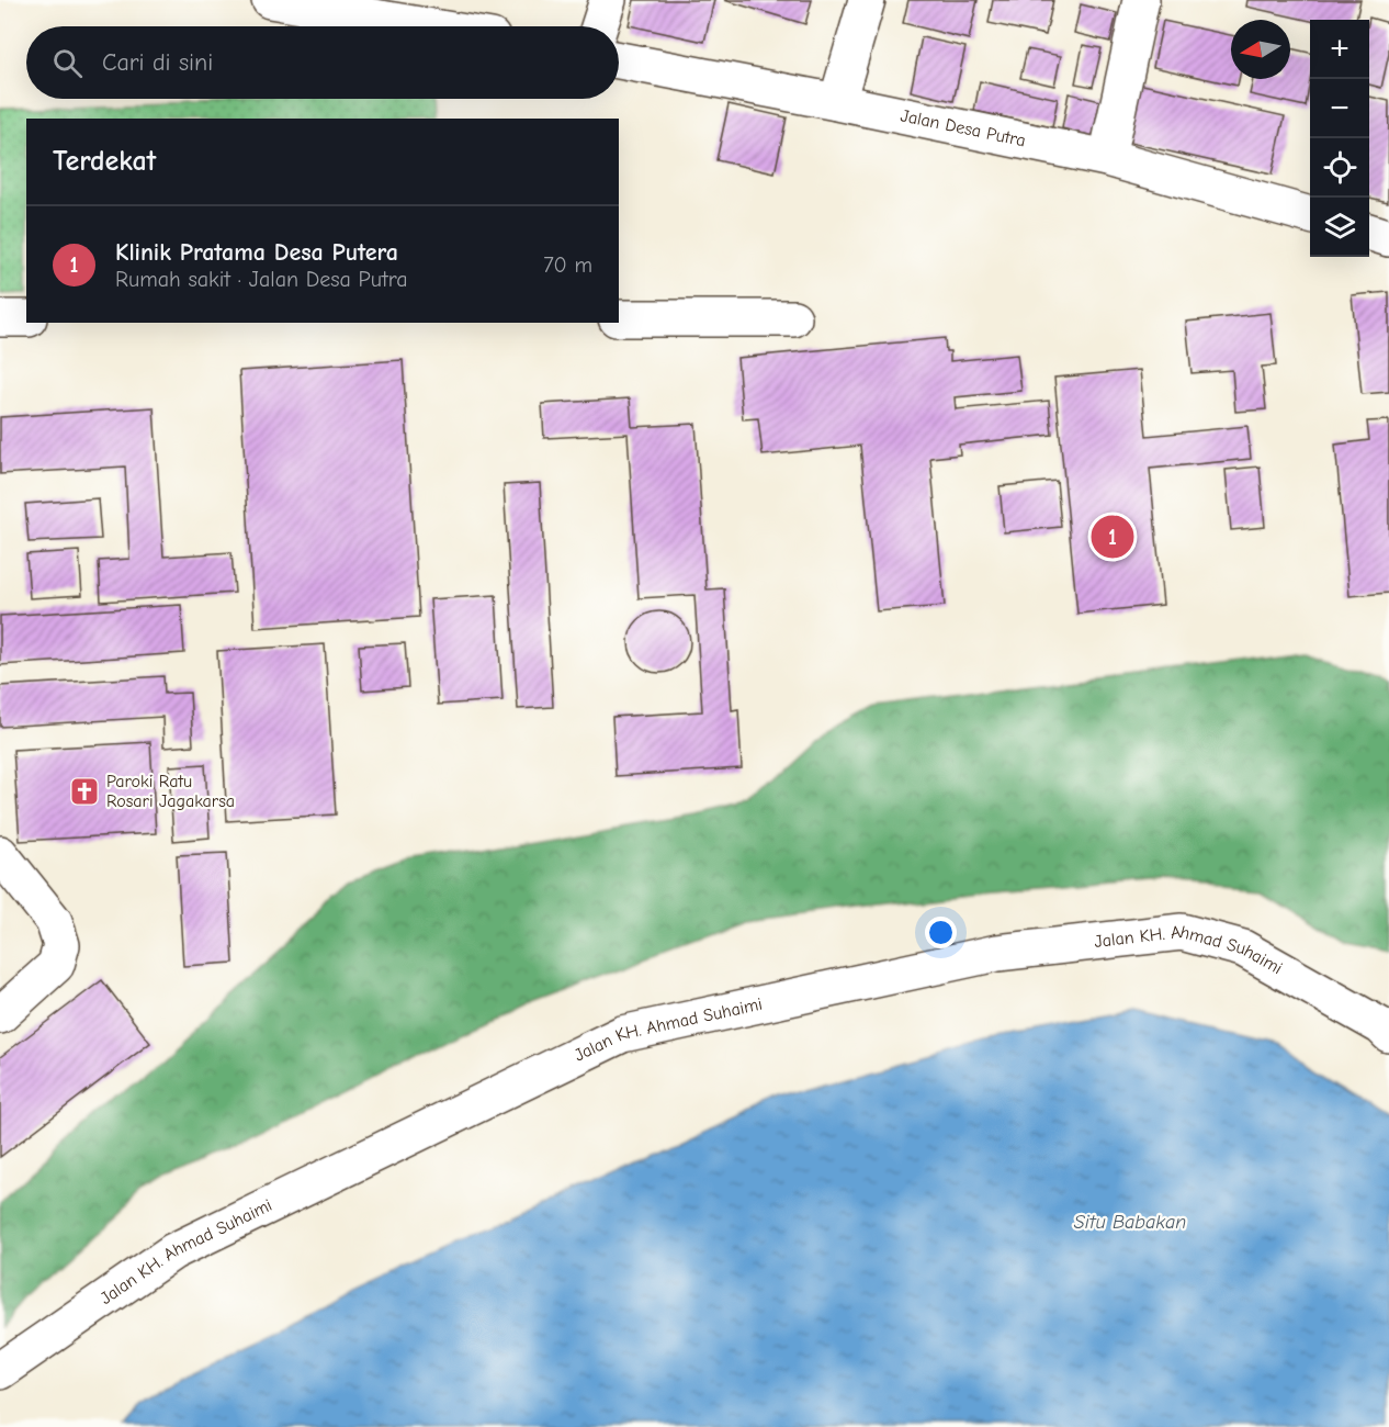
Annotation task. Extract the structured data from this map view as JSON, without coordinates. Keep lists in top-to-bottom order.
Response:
{
  "streets": {
    "street": ["Jalan Desa Putra", "Jalan KH. Ahmad Suhaimi"]
  },
  "water": ["Situ Babakan"],
  "places": {
    "church": ["Paroki Ratu Rosari Jagakarsa"]
  },
  "north": "left",
  "page": {
    "map_buttons": ["+", "−"],
    "search": "Cari di sini",
    "heading": "Terdekat",
    "list": [
      {
        "mark": "1",
        "name": "Klinik Pratama Desa Putera",
        "note": "Rumah sakit · Jalan Desa Putra",
        "value": "70 m"
      }
    ],
    "pins": "1"
  }
}
